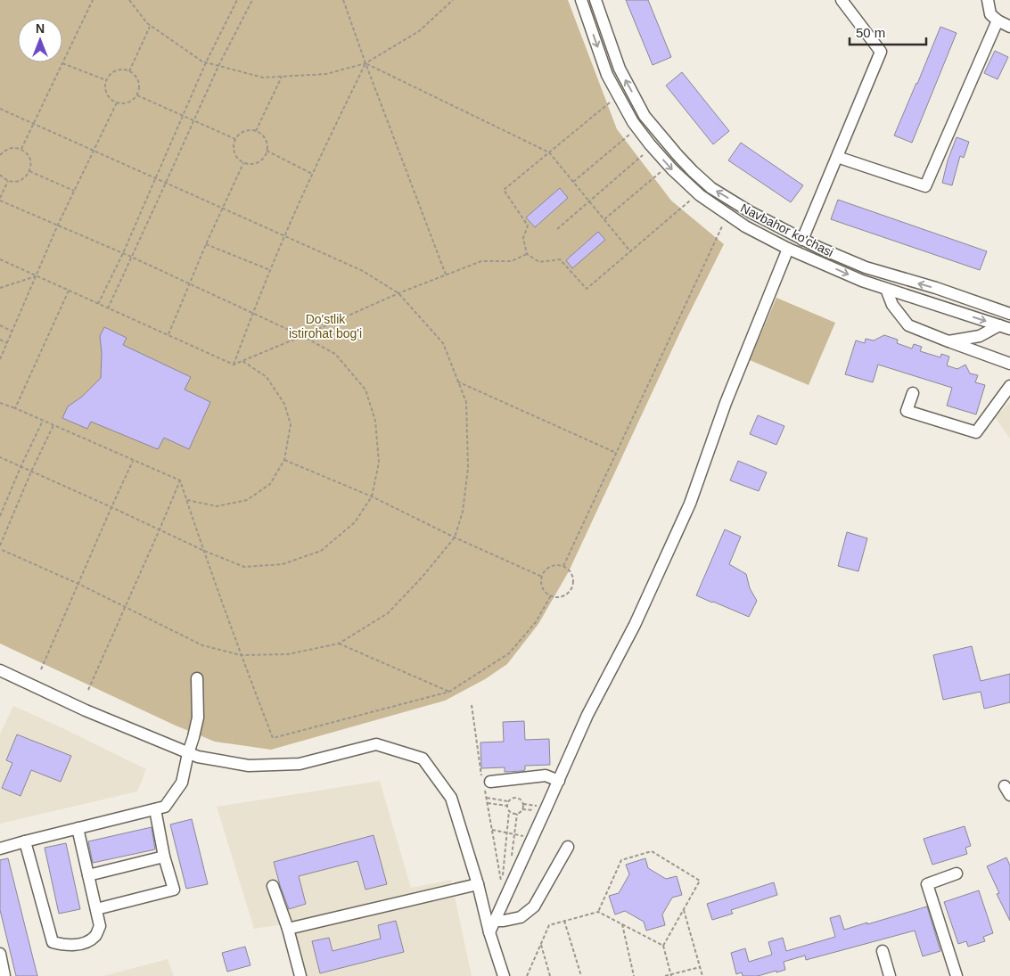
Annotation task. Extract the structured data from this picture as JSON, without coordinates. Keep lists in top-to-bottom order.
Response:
{
  "streets": {
    "street": ["Navbahor ko'chasi"]
  },
  "parks": ["Do'stlik istirohat bog'i"],
  "scale_bar": "50 m",
  "north": "top"
}
